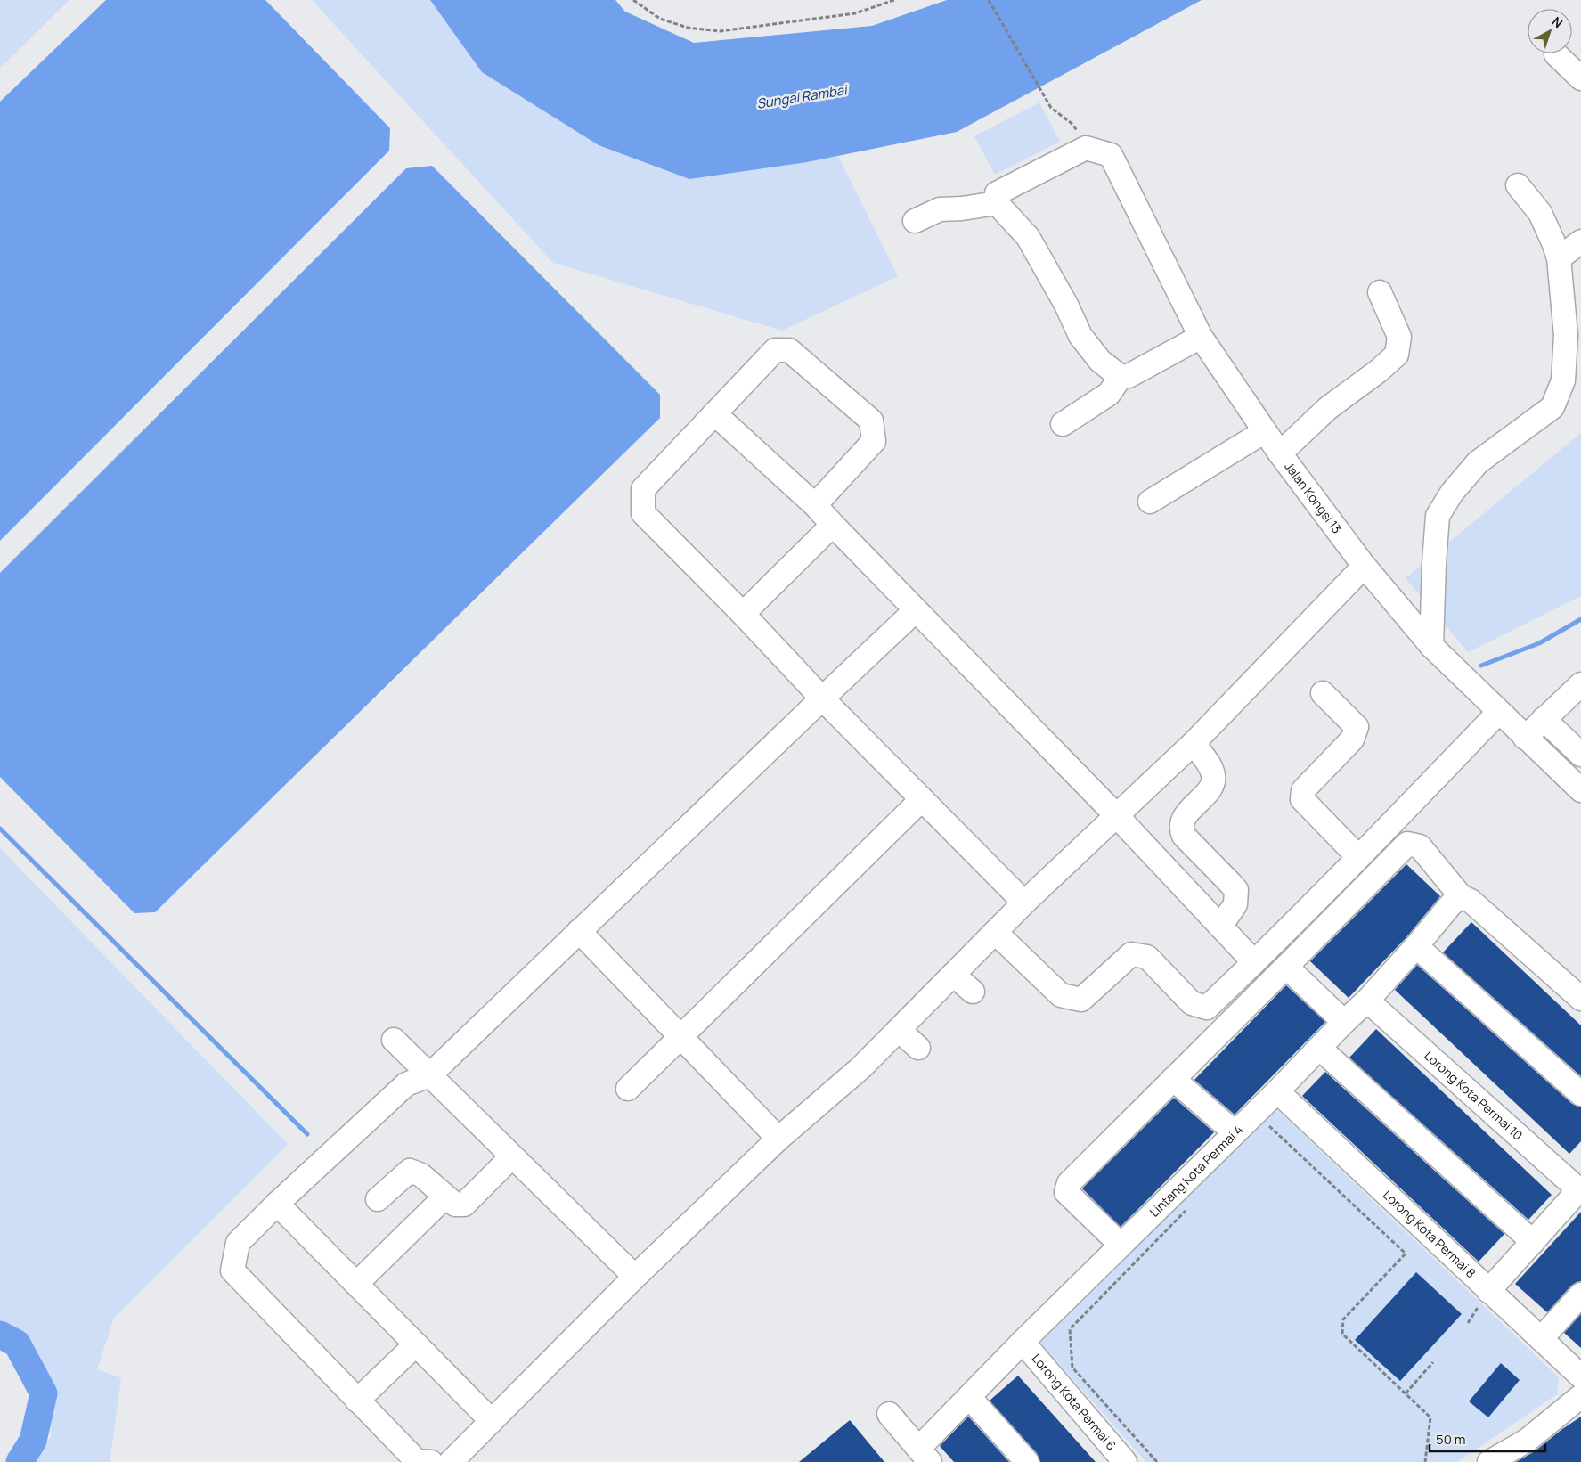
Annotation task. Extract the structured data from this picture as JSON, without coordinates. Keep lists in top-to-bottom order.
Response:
{
  "streets": {
    "street": [
      "Jalan Kongsi 13",
      "Lorong Kota Permai 10",
      "Lintang Kota Permai 4",
      "Lorong Kota Permai 8",
      "Lorong Kota Permai 6"
    ]
  },
  "crossings": [
    ["Lorong Kota Permai 10", "Lintang Kota Permai 4"],
    ["Lintang Kota Permai 4", "Lorong Kota Permai 8"],
    ["Lintang Kota Permai 4", "Lorong Kota Permai 6"]
  ],
  "water": ["Sungai Rambai"],
  "scale_bar": "50 m",
  "north": "top right"
}
